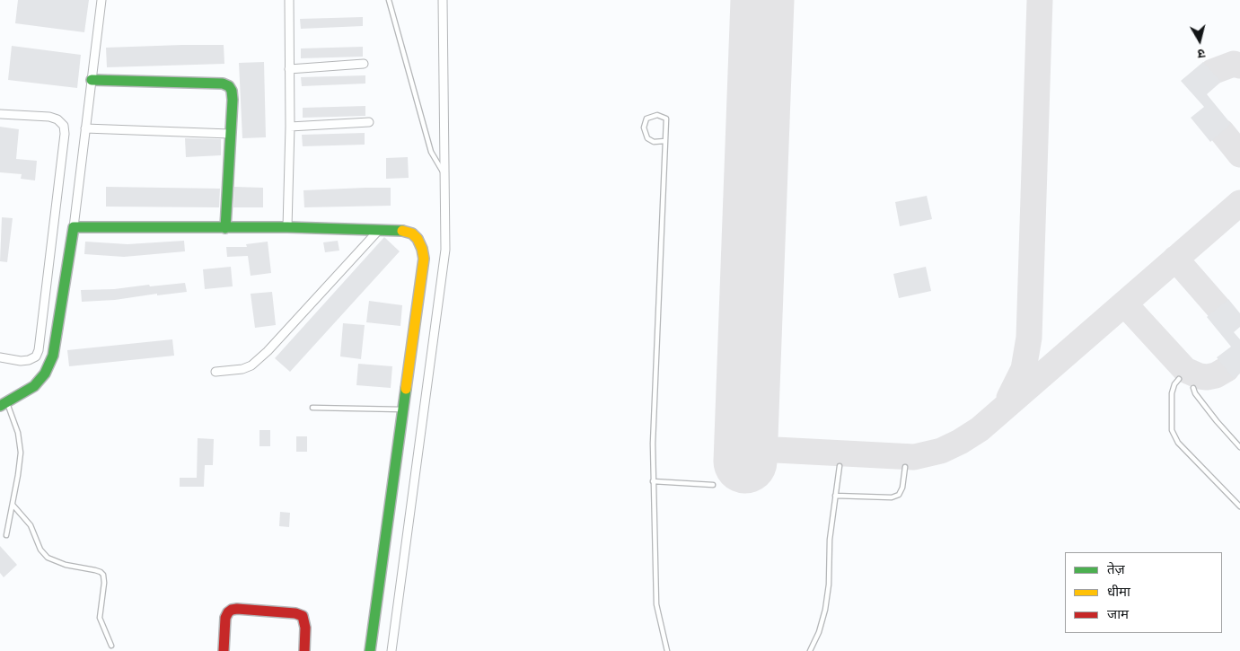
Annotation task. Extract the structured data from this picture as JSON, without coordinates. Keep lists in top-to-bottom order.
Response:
{
  "legend": ["तेज़", "धीमा", "जाम"],
  "north": "bottom"
}
